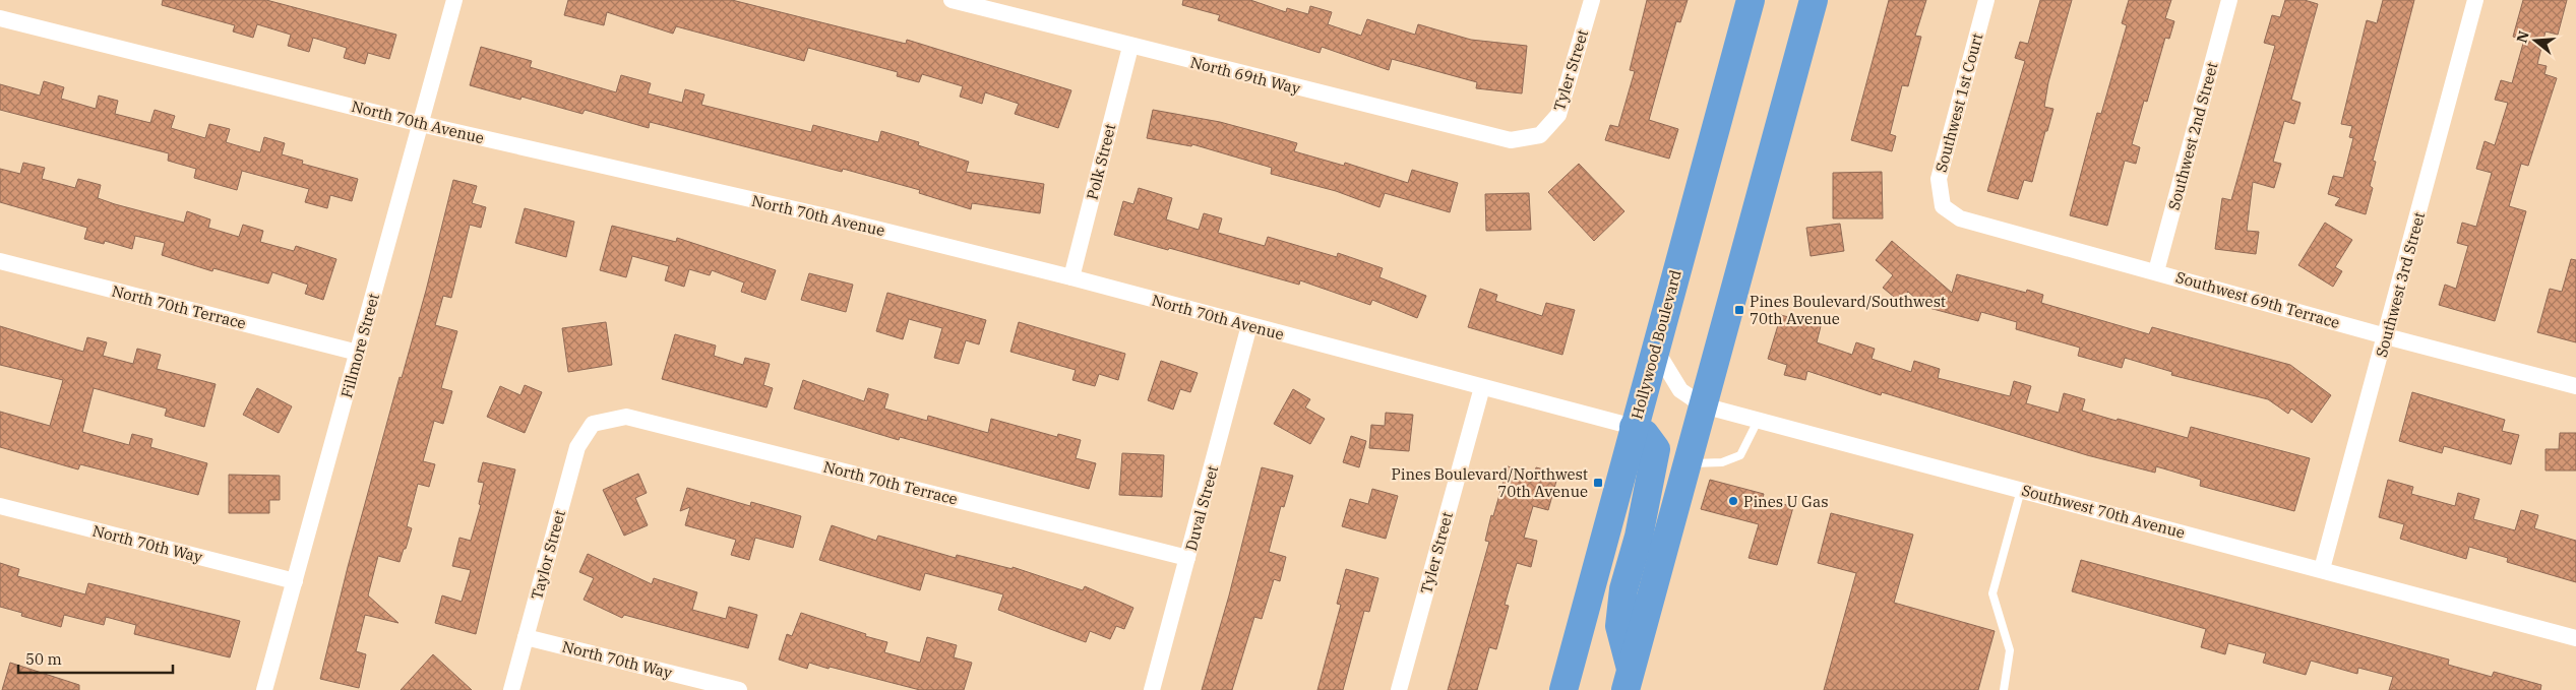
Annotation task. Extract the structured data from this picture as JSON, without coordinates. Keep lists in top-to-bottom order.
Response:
{
  "streets": {
    "highway": ["Hollywood Boulevard"],
    "street": [
      "Tyler Street",
      "North 69th Way",
      "Southwest 1st Court",
      "North 70th Avenue",
      "Southwest 2nd Street",
      "Polk Street",
      "Southwest 3rd Street",
      "Southwest 69th Terrace",
      "North 70th Terrace",
      "Fillmore Street",
      "Duval Street",
      "Southwest 70th Avenue",
      "North 70th Way",
      "Taylor Street"
    ]
  },
  "crossings": [
    ["Tyler Street", "North 69th Way"],
    ["Tyler Street", "North 70th Avenue"],
    ["North 69th Way", "Polk Street"],
    ["Southwest 1st Court", "Southwest 69th Terrace"],
    ["North 70th Avenue", "Polk Street"],
    ["North 70th Avenue", "Hollywood Boulevard"],
    ["North 70th Avenue", "Fillmore Street"],
    ["North 70th Avenue", "Duval Street"],
    ["Southwest 2nd Street", "Southwest 69th Terrace"],
    ["Southwest 3rd Street", "Southwest 69th Terrace"],
    ["Southwest 3rd Street", "Southwest 70th Avenue"],
    ["North 70th Terrace", "Fillmore Street"],
    ["North 70th Terrace", "Duval Street"],
    ["North 70th Terrace", "Taylor Street"],
    ["Hollywood Boulevard", "Southwest 70th Avenue"],
    ["Fillmore Street", "North 70th Way"],
    ["North 70th Way", "Taylor Street"]
  ],
  "places": {
    "transit": ["Pines Boulevard/Southwest 70th Avenue", "Pines Boulevard/Northwest 70th Avenue"],
    "other": ["Pines U Gas"]
  },
  "scale_bar": "50 m",
  "north": "left"
}
